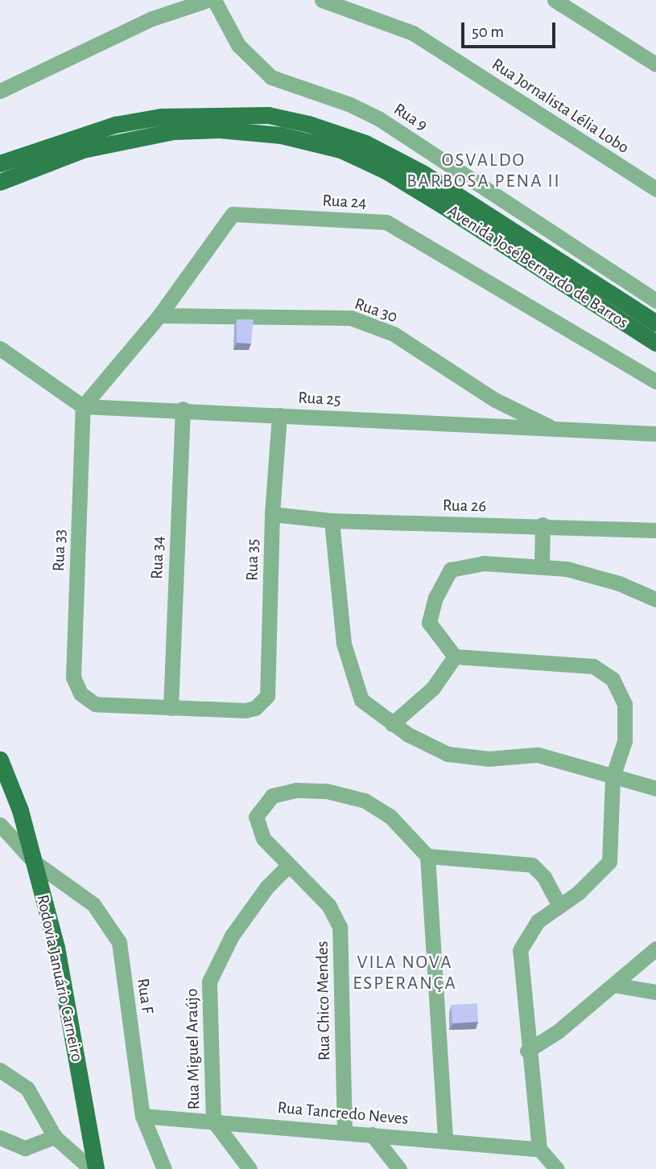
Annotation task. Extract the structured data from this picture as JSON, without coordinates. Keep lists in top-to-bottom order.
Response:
{
  "streets": {
    "main road": ["Avenida José Bernardo de Barros", "Rodovia Januário Carneiro"],
    "street": [
      "Rua Jornalista Lélia Lobo",
      "Rua 9",
      "Rua 24",
      "Rua 30",
      "Rua 25",
      "Rua 26",
      "Rua 33",
      "Rua 34",
      "Rua 35",
      "Rua F",
      "Rua Chico Mendes",
      "Rua Miguel Araújo",
      "Rua Tancredo Neves"
    ]
  },
  "crossings": [
    ["Rua 24", "Rua 30"],
    ["Rua 24", "Rua 25"],
    ["Rua 24", "Rua 33"],
    ["Rua 30", "Rua 25"],
    ["Rua 25", "Rua 33"],
    ["Rua 25", "Rua 34"],
    ["Rua 25", "Rua 35"],
    ["Rua 26", "Rua 35"],
    ["Rua 33", "Rua 34"],
    ["Rua 33", "Rua 35"],
    ["Rua 34", "Rua 35"],
    ["Rodovia Januário Carneiro", "Rua F"],
    ["Rua F", "Rua Tancredo Neves"],
    ["Rua Chico Mendes", "Rua Miguel Araújo"],
    ["Rua Chico Mendes", "Rua Tancredo Neves"],
    ["Rua Miguel Araújo", "Rua Tancredo Neves"]
  ],
  "districts": ["OSVALDO BARBOSA PENA II", "VILA NOVA ESPERANÇA"],
  "scale_bar": "50 m"
}
